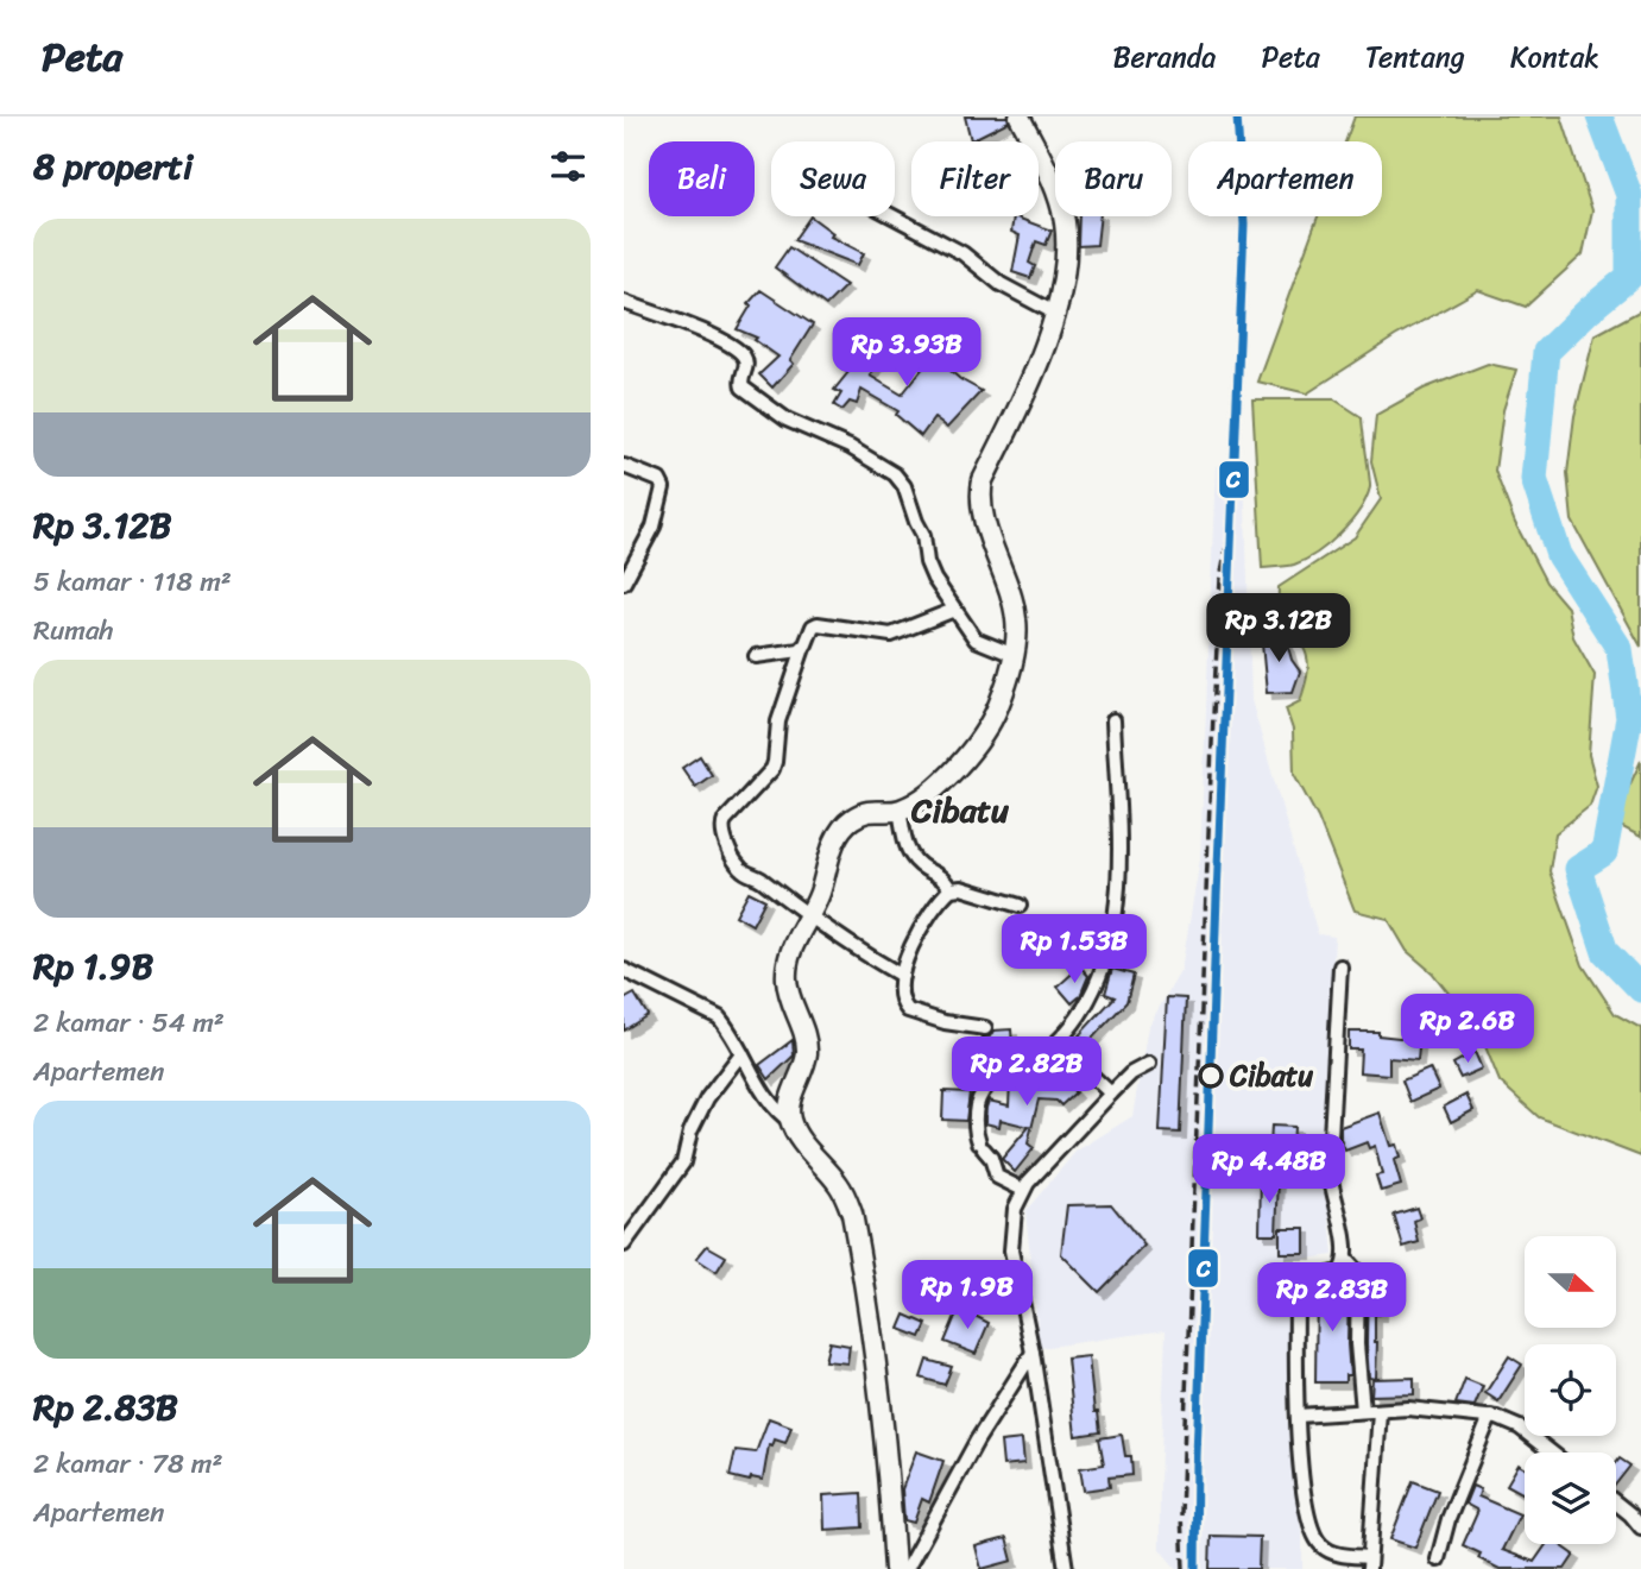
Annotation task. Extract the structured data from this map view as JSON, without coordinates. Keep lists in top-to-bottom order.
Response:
{
  "districts": ["Cibatu"],
  "places": ["Cibatu"],
  "lines": ["transit line C"],
  "north": "right",
  "page": {
    "header": "Peta",
    "nav": [
      "Beranda",
      "Peta",
      "Tentang",
      "Kontak"
    ],
    "heading": "8 properti",
    "chip": [
      "Beli",
      "Sewa",
      "Filter",
      "Baru",
      "Apartemen"
    ],
    "list": [
      {
        "name": "Rp 3.12B",
        "note": "5 kamar · 118 m² · Rumah"
      },
      {
        "name": "Rp 1.9B",
        "note": "2 kamar · 54 m² · Apartemen"
      },
      {
        "name": "Rp 2.83B",
        "note": "2 kamar · 78 m² · Apartemen"
      }
    ],
    "price": [
      "Rp 3.93B",
      "Rp 3.12B",
      "Rp 1.53B",
      "Rp 2.6B",
      "Rp 2.82B",
      "Rp 4.48B",
      "Rp 1.9B",
      "Rp 2.83B"
    ]
  }
}
